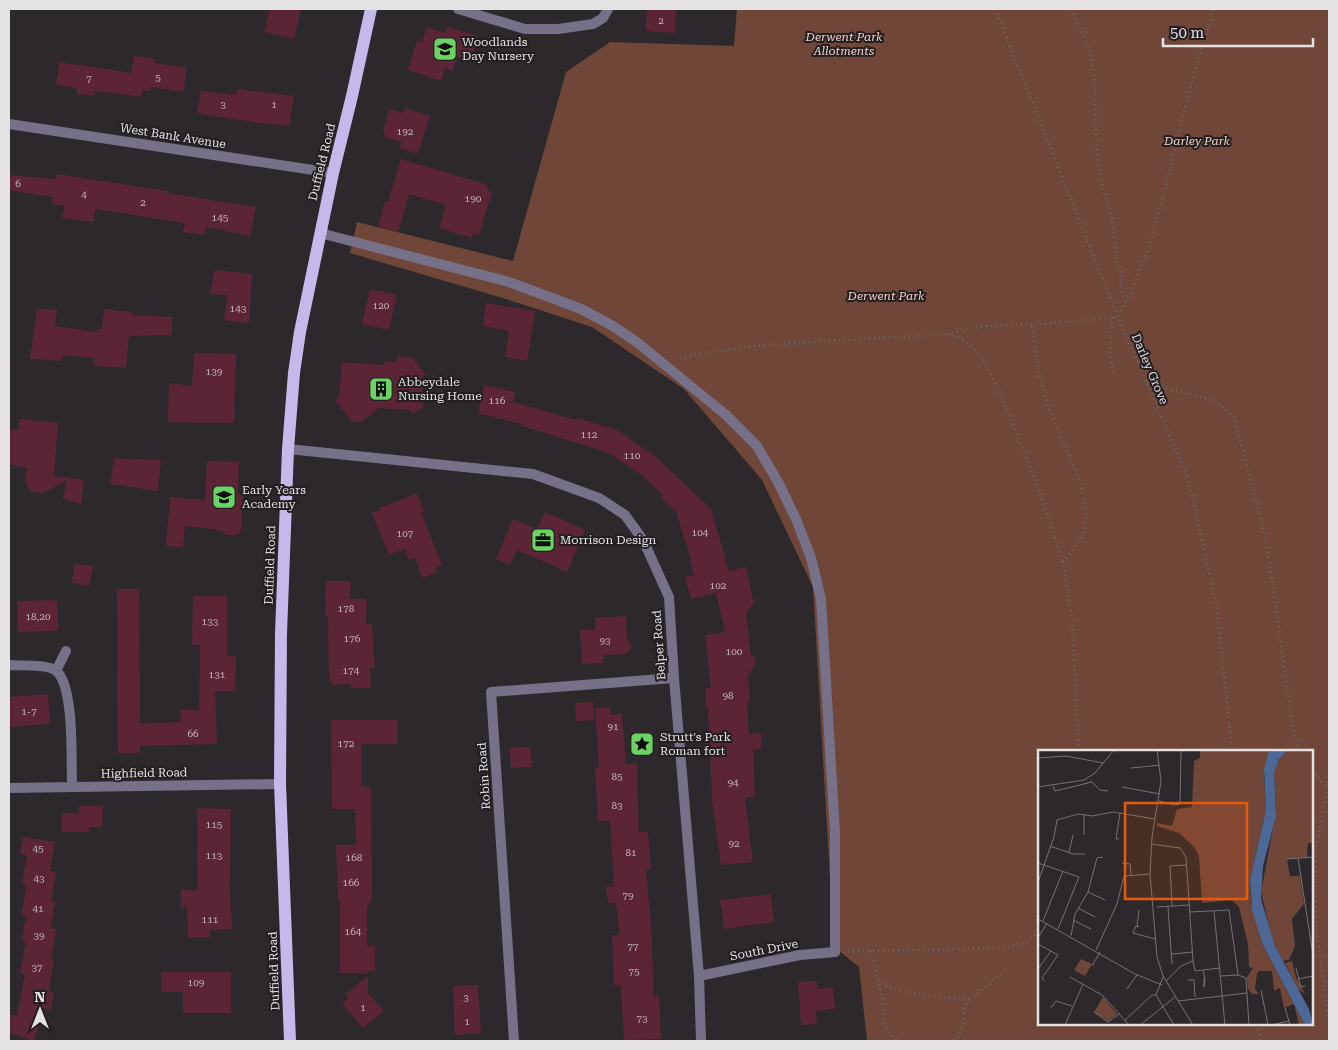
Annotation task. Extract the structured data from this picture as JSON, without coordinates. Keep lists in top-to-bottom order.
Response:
{
  "streets": {
    "main road": ["Duffield Road"],
    "street": [
      "West Bank Avenue",
      "Belper Road",
      "Highfield Road",
      "Robin Road",
      "South Drive"
    ],
    "path": ["Darley Grove"]
  },
  "crossings": [
    ["West Bank Avenue", "Duffield Road"],
    ["Duffield Road", "Belper Road"],
    ["Duffield Road", "Highfield Road"],
    ["Belper Road", "Robin Road"],
    ["Belper Road", "South Drive"]
  ],
  "parks": ["Derwent Park Allotments", "Darley Park", "Derwent Park"],
  "places": {
    "school or university": ["Woodlands Day Nursery", "Early Years Academy"],
    "building": ["Abbeydale Nursing Home"],
    "office": ["Morrison Design"],
    "place": ["Strutt's Park Roman fort"]
  },
  "house_numbers": [
    "2",
    "5",
    "7",
    "3",
    "1",
    "192",
    "6",
    "4",
    "190",
    "2",
    "145",
    "120",
    "143",
    "139",
    "116",
    "112",
    "110",
    "104",
    "107",
    "102",
    "178",
    "18,20",
    "133",
    "176",
    "93",
    "100",
    "174",
    "131",
    "98",
    "1-7",
    "91",
    "66",
    "172",
    "85",
    "94",
    "83",
    "115",
    "92",
    "45",
    "81",
    "113",
    "168",
    "43",
    "166",
    "79",
    "41",
    "111",
    "164",
    "39",
    "77",
    "37",
    "75",
    "109",
    "3",
    "1",
    "73",
    "1"
  ],
  "scale_bar": "50 m",
  "north": "top"
}
